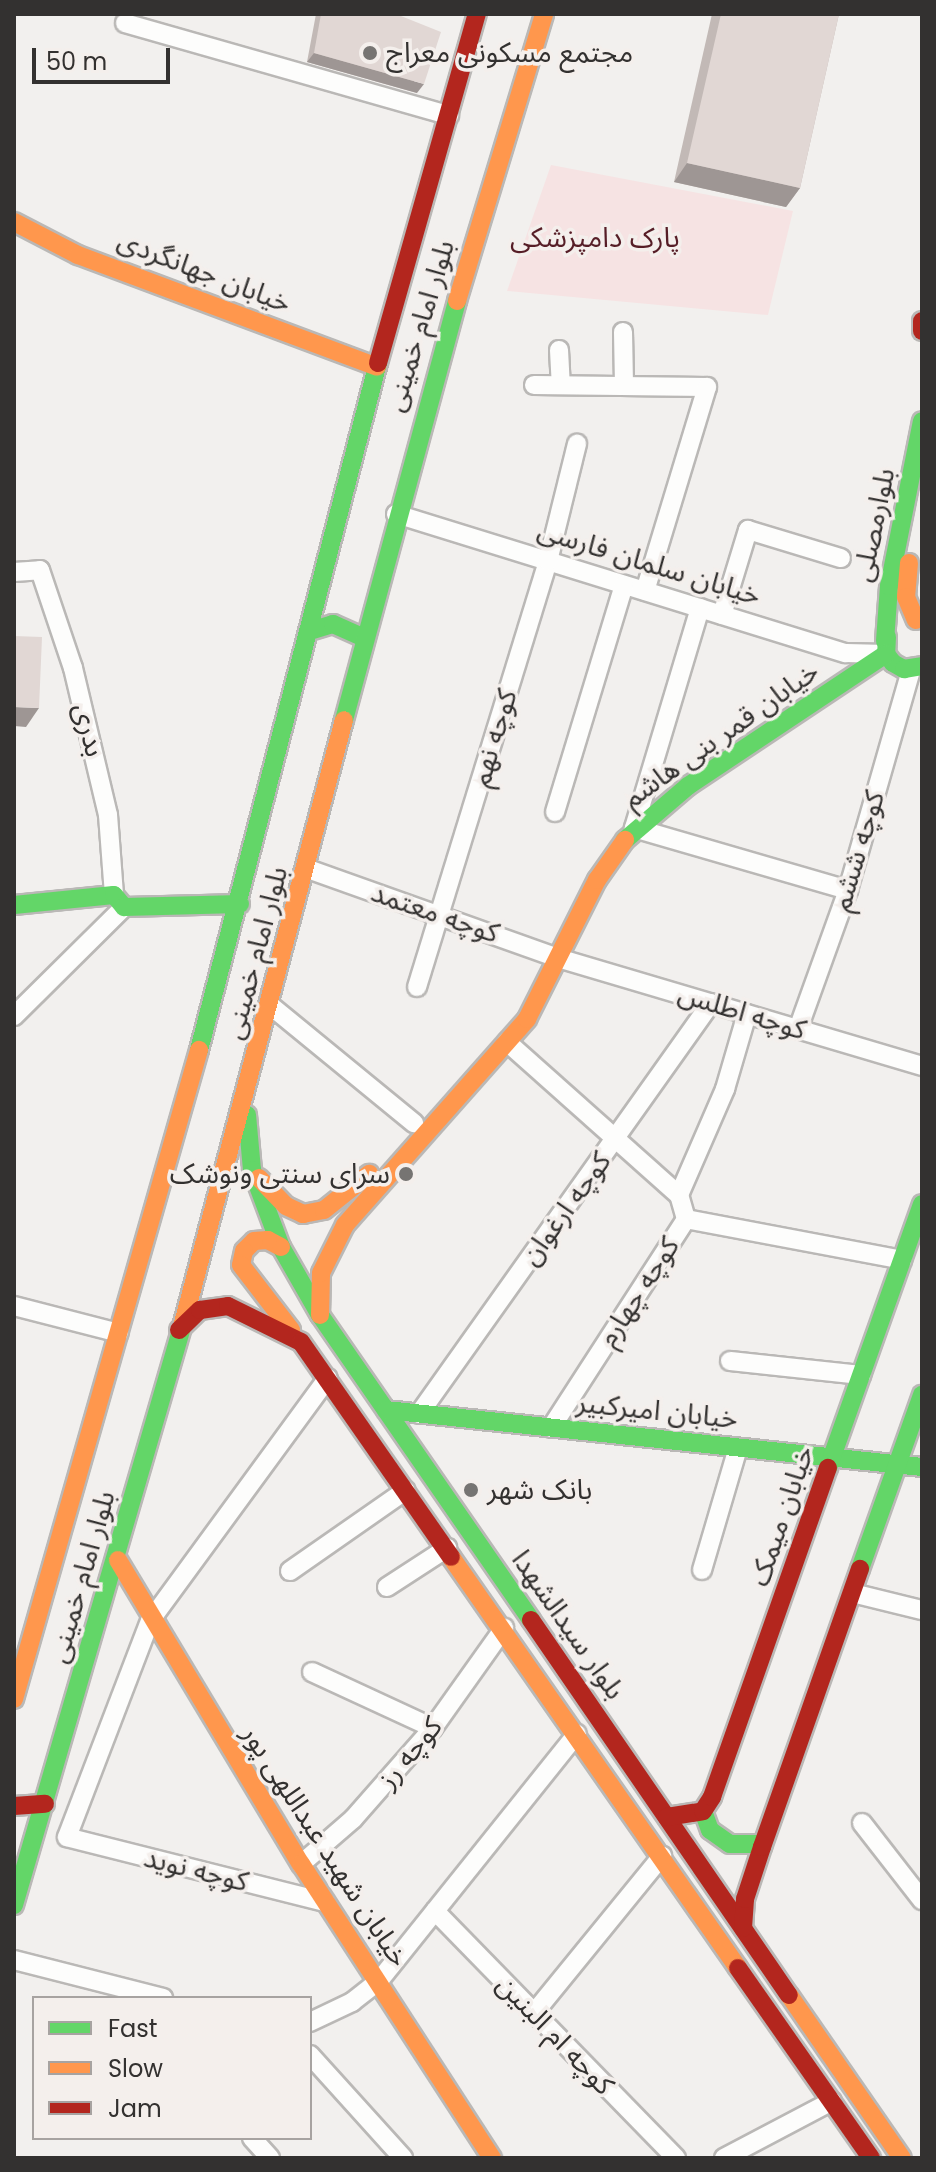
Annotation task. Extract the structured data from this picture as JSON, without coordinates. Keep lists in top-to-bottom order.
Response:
{
  "streets": {
    "street": [
      "خیابان جهانگردی",
      "بلوار امام خمینی",
      "بلوارمصلی",
      "خیابان سلمان فارسی",
      "بدری",
      "خیابان قمر بنی هاشم",
      "کوچه نهم",
      "کوچه ششم",
      "کوچه معتمد",
      "کوچه اطلس",
      "کوچه ارغوان",
      "کوچه چهارم",
      "خیابان امیرکبیر",
      "خیابان میمک",
      "بلوار سیدالشهدا",
      "کوچه رز",
      "خیابان شهید عبداللهی پور",
      "کوچه نوید",
      "کوچه ام البنین"
    ]
  },
  "crossings": [
    ["خیابان جهانگردی", "بلوار امام خمینی"],
    ["بلوار امام خمینی", "خیابان سلمان فارسی"],
    ["بلوار امام خمینی", "کوچه معتمد"],
    ["بلوار امام خمینی", "بلوار سیدالشهدا"],
    ["بلوار امام خمینی", "خیابان شهید عبداللهی پور"],
    ["بلوارمصلی", "خیابان سلمان فارسی"],
    ["بلوارمصلی", "خیابان قمر بنی هاشم"],
    ["خیابان سلمان فارسی", "خیابان قمر بنی هاشم"],
    ["خیابان سلمان فارسی", "کوچه نهم"],
    ["خیابان قمر بنی هاشم", "کوچه معتمد"],
    ["خیابان قمر بنی هاشم", "کوچه اطلس"],
    ["خیابان قمر بنی هاشم", "بلوار سیدالشهدا"],
    ["کوچه نهم", "کوچه معتمد"],
    ["کوچه ششم", "کوچه اطلس"],
    ["کوچه معتمد", "کوچه اطلس"],
    ["کوچه اطلس", "کوچه ارغوان"],
    ["کوچه اطلس", "کوچه چهارم"],
    ["کوچه ارغوان", "خیابان امیرکبیر"],
    ["کوچه چهارم", "خیابان امیرکبیر"],
    ["خیابان امیرکبیر", "خیابان میمک"],
    ["خیابان امیرکبیر", "بلوار سیدالشهدا"],
    ["بلوار سیدالشهدا", "کوچه رز"],
    ["کوچه رز", "خیابان شهید عبداللهی پور"],
    ["خیابان شهید عبداللهی پور", "کوچه نوید"]
  ],
  "parks": ["پارک دامپزشکی"],
  "places": ["مجتمع مسکونی معراج", "سرای سنتی ونوشک", "بانک شهر"],
  "legend": ["Fast", "Slow", "Jam"],
  "scale_bar": "50 m"
}
